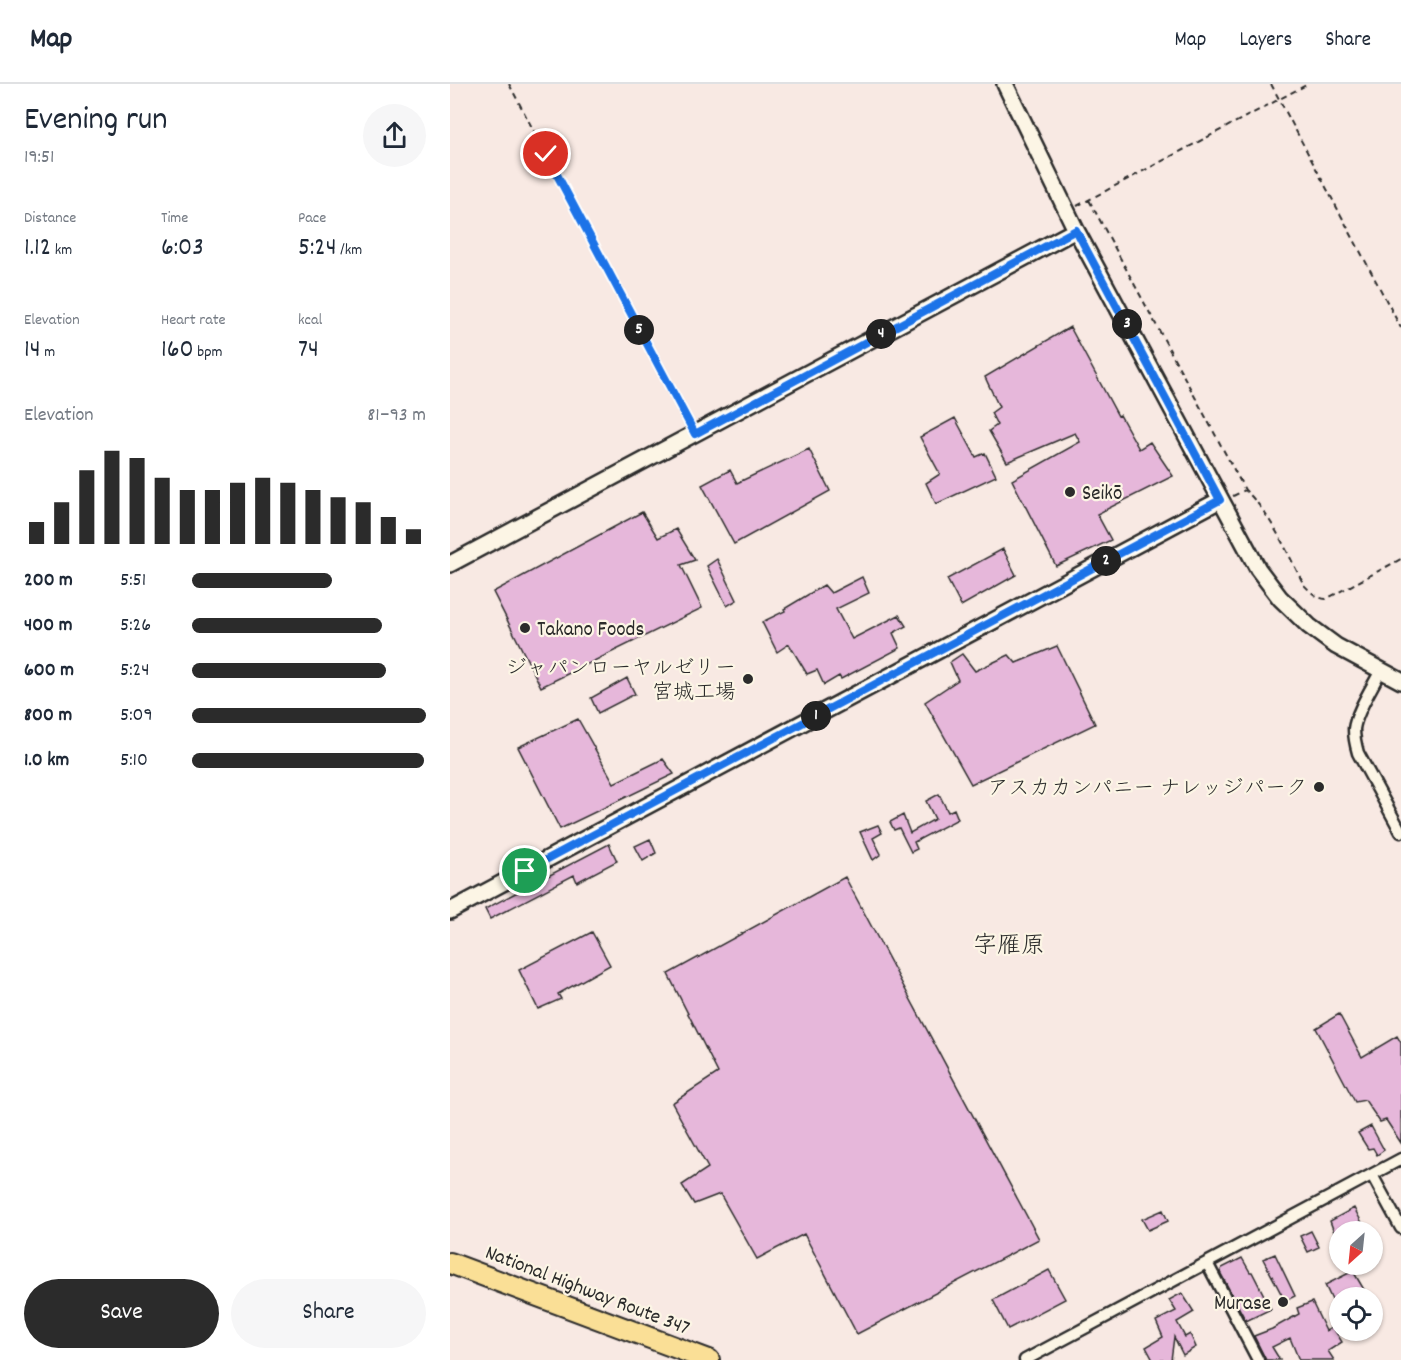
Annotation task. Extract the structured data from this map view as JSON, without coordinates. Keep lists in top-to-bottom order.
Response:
{
  "streets": {
    "highway": ["National Highway Route 347"]
  },
  "districts": ["字雁原"],
  "places": [
    "Seikō",
    "Takano Foods",
    "ジャパンローヤルゼリー 宮城工場",
    "アスカカンパニー ナレッジパーク",
    "Murase"
  ],
  "north": "bottom left",
  "page": {
    "header": "Map",
    "nav": ["Map", "Layers", "Share"],
    "heading": ["Evening run", "19:51"],
    "stats": [
      ["Distance", "1.12 km"],
      ["Time", "6:03"],
      ["Pace", "5:24 /km"],
      ["Elevation", "14 m"],
      ["Heart rate", "160 bpm"],
      ["kcal", "74"]
    ],
    "pins": [
      "3",
      "5",
      "4",
      "2",
      "1"
    ],
    "chart": ["Elevation", "81–93 m"],
    "list": [
      {
        "name": "200 m",
        "note": "5:51"
      },
      {
        "name": "400 m",
        "note": "5:26"
      },
      {
        "name": "600 m",
        "note": "5:24"
      },
      {
        "name": "800 m",
        "note": "5:09"
      },
      {
        "name": "1.0 km",
        "note": "5:10"
      }
    ],
    "buttons": ["Save", "Share"]
  }
}
